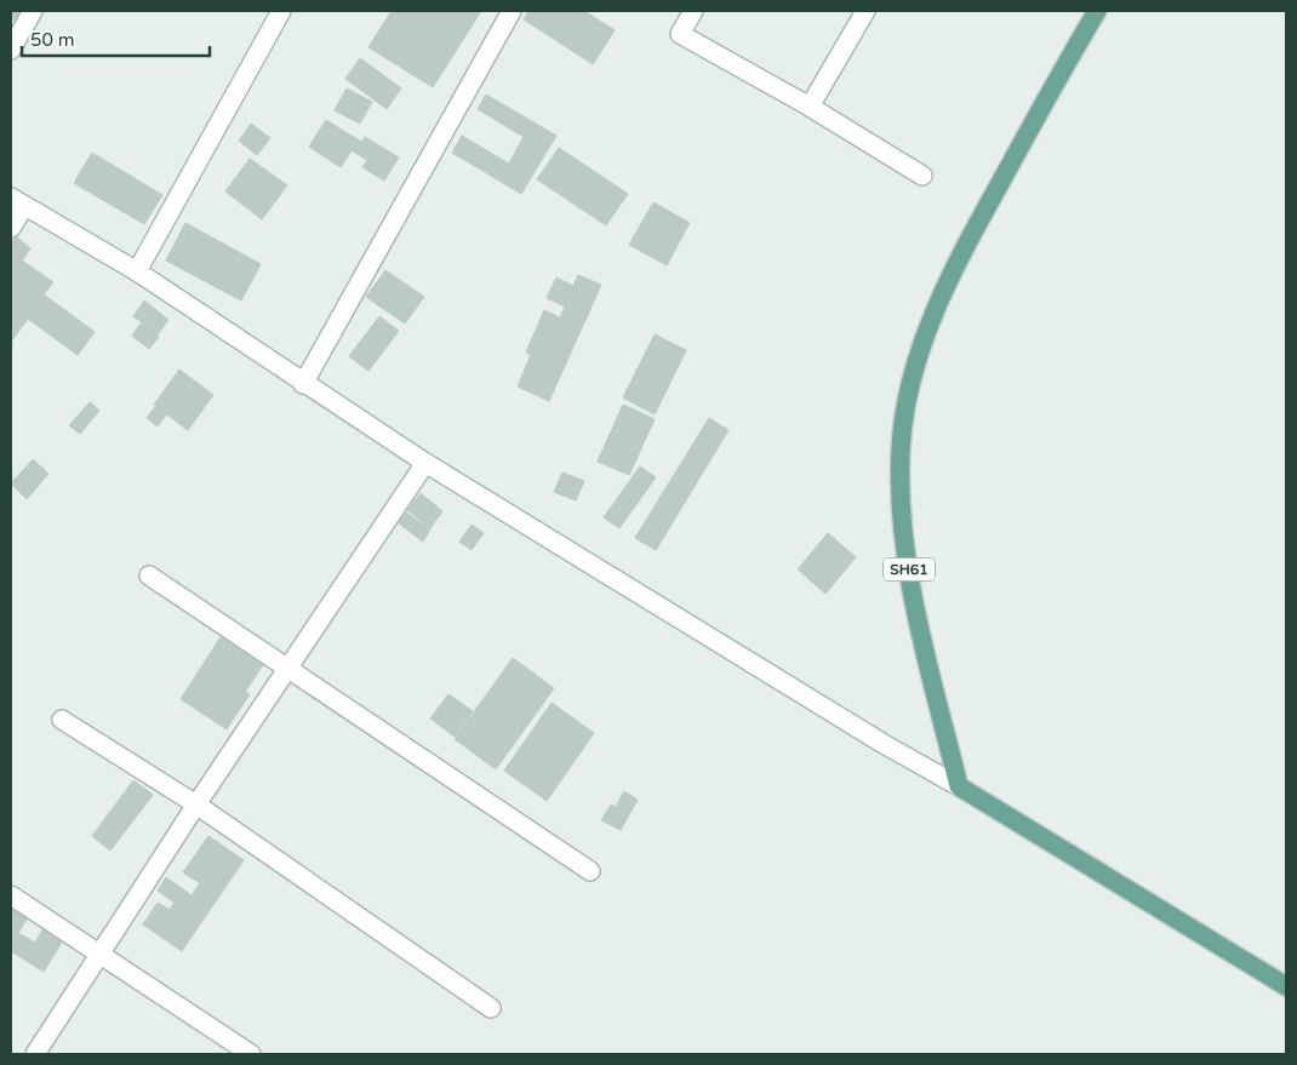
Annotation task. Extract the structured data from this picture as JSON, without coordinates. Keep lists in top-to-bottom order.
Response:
{
  "streets": {
    "main road": ["SH61"]
  },
  "scale_bar": "50 m"
}
